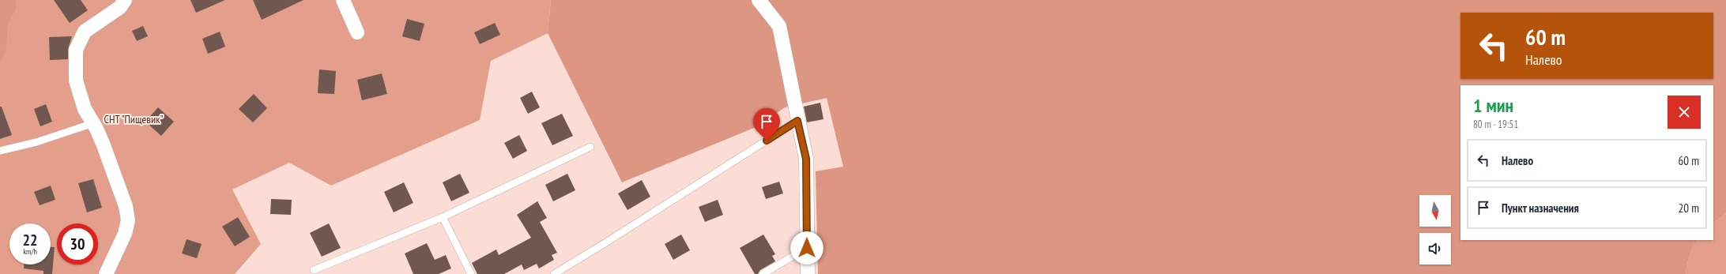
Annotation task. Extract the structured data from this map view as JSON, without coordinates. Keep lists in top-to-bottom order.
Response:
{
  "parks": ["СНТ \"Пищевик\""],
  "north": "bottom",
  "page": {
    "turn": ["60 m", "Налево"],
    "heading": ["1 мин", "80 m · 19:51"],
    "list": [
      {
        "name": "Налево",
        "value": "60 m"
      },
      {
        "name": "Пункт назначения",
        "value": "20 m"
      }
    ],
    "speed": "22 km/h",
    "limit": "30"
  }
}
